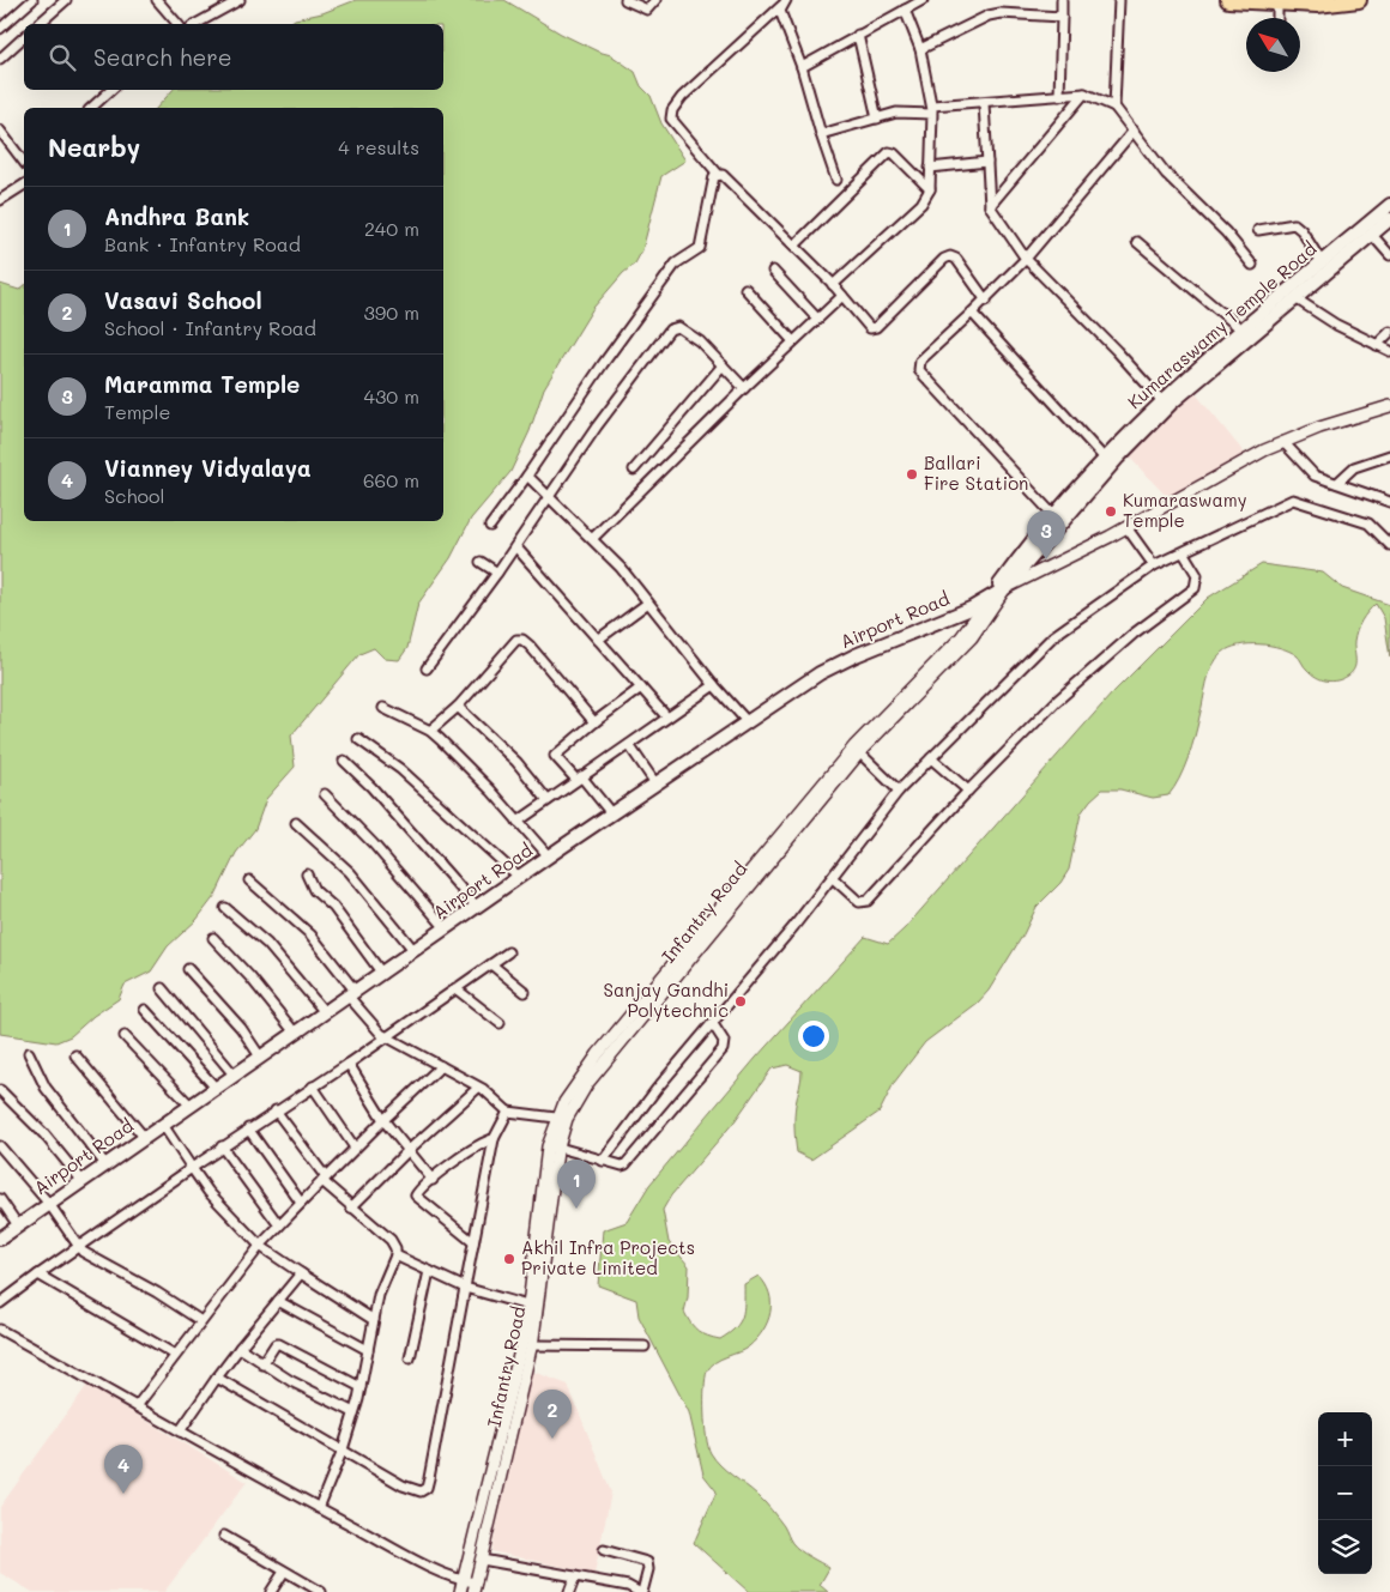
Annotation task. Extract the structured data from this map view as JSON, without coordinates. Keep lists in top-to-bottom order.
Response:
{
  "streets": {
    "main road": ["Kumaraswamy Temple Road", "Airport Road"],
    "street": ["Infantry Road"]
  },
  "crossings": [
    ["Kumaraswamy Temple Road", "Airport Road"],
    ["Kumaraswamy Temple Road", "Infantry Road"],
    ["Airport Road", "Infantry Road"]
  ],
  "places": [
    "Ballari Fire Station",
    "Kumaraswamy Temple",
    "Sanjay Gandhi Polytechnic",
    "Akhil Infra Projects Private Limited"
  ],
  "north": "top left",
  "page": {
    "search": "Search here",
    "heading": ["Nearby", "4 results"],
    "list": [
      {
        "mark": "1",
        "name": "Andhra Bank",
        "note": "Bank · Infantry Road",
        "value": "240 m"
      },
      {
        "mark": "2",
        "name": "Vasavi School",
        "note": "School · Infantry Road",
        "value": "390 m"
      },
      {
        "mark": "3",
        "name": "Maramma Temple",
        "note": "Temple",
        "value": "430 m"
      },
      {
        "mark": "4",
        "name": "Vianney Vidyalaya",
        "note": "School",
        "value": "660 m"
      }
    ],
    "pins": [
      "3",
      "1",
      "2",
      "4"
    ],
    "map_buttons": ["+", "−"]
  }
}
